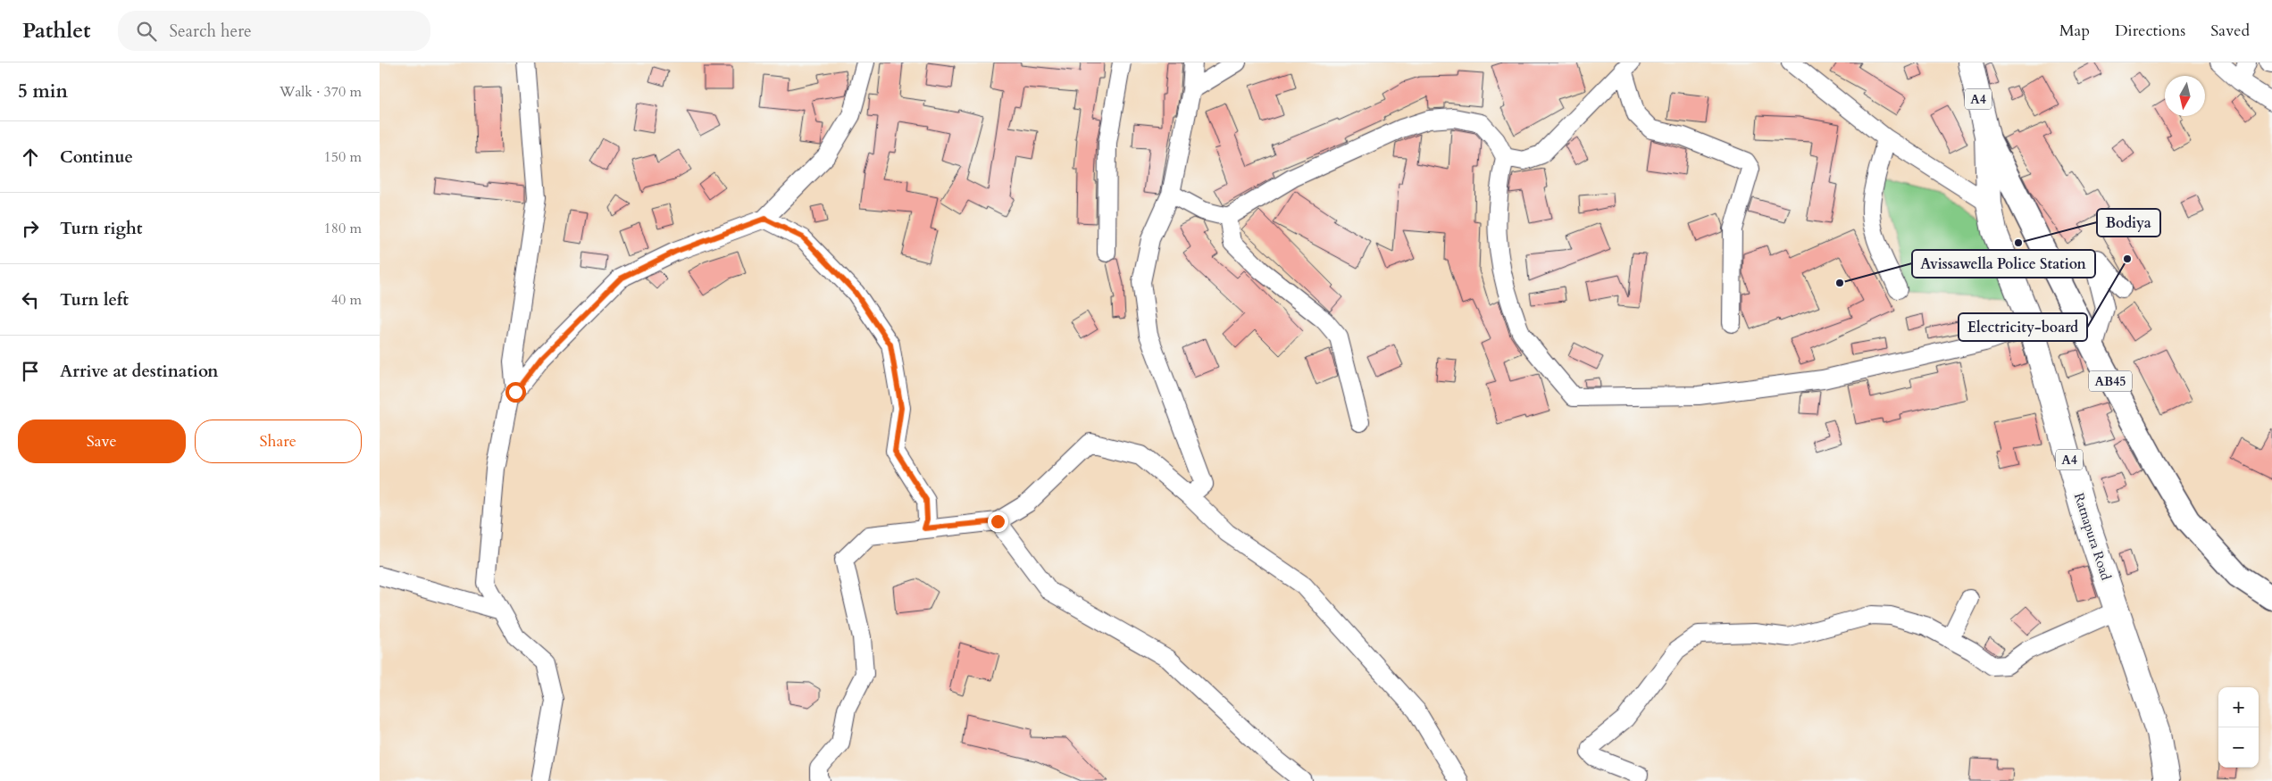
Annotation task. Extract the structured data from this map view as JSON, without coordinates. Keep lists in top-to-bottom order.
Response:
{
  "streets": {
    "highway": ["A4", "Ratnapura Road"],
    "main road": ["AB45"]
  },
  "crossings": [
    ["A4", "AB45"],
    ["A4", "Ratnapura Road"],
    ["AB45", "Ratnapura Road"]
  ],
  "places": ["Bodiya", "Electricity-board", "Avissawella Police Station"],
  "north": "bottom",
  "page": {
    "header": "Pathlet",
    "search": "Search here",
    "nav": ["Map", "Directions", "Saved"],
    "heading": ["5 min", "Walk · 370 m"],
    "list": [
      ["Continue", "150 m"],
      ["Turn right", "180 m"],
      ["Turn left", "40 m"],
      "Arrive at destination"
    ],
    "buttons": ["Save", "Share"],
    "map_buttons": ["+", "−"]
  }
}
